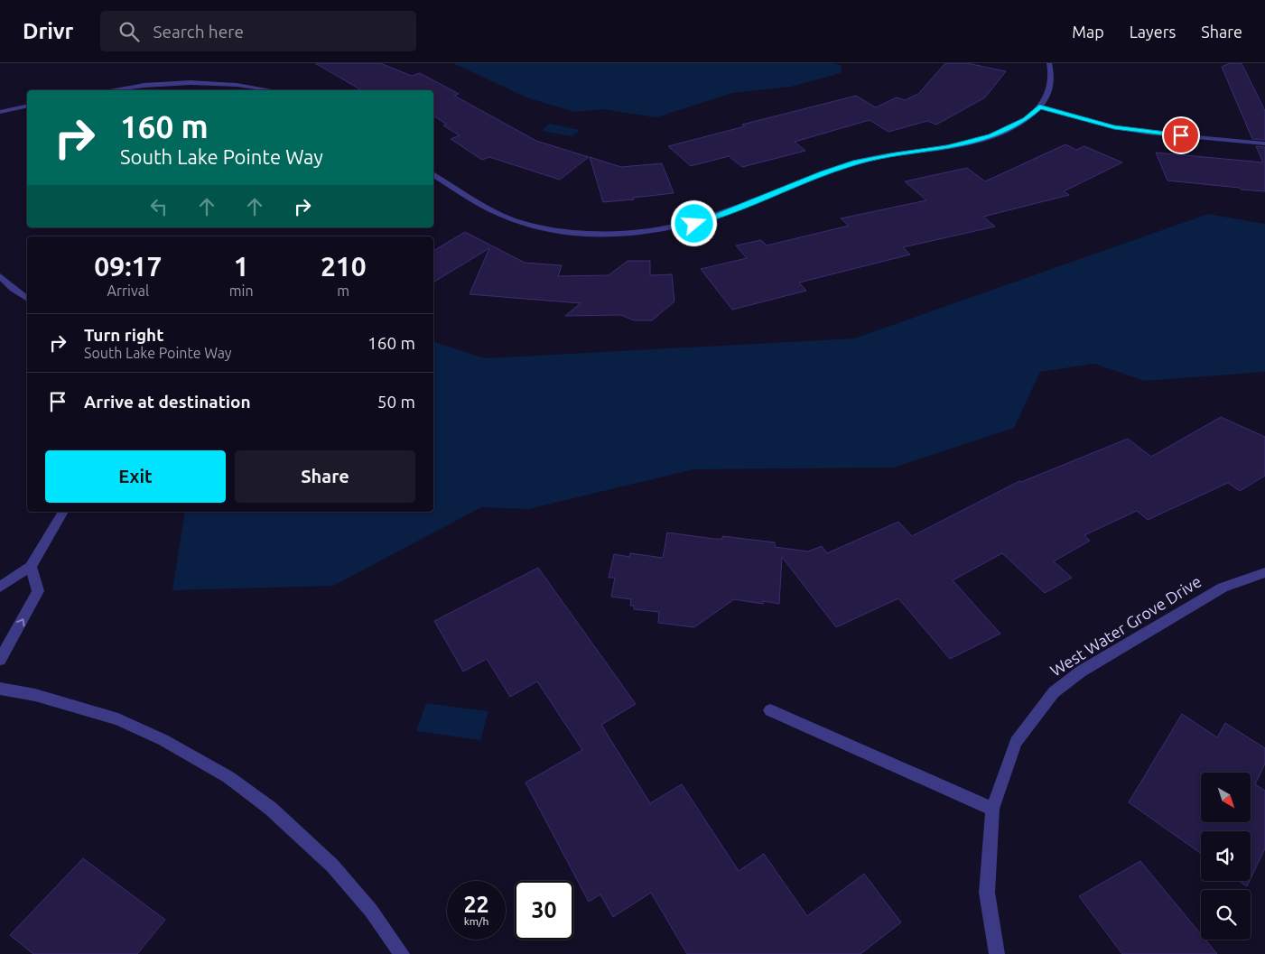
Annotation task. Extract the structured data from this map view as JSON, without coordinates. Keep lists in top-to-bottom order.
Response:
{
  "streets": {
    "street": ["West Water Grove Drive"]
  },
  "north": "bottom right",
  "page": {
    "header": "Drivr",
    "search": "Search here",
    "nav": ["Map", "Layers", "Share"],
    "turn": ["160 m", "South Lake Pointe Way"],
    "eta": [
      "09:17",
      "Arrival",
      "1",
      "min",
      "210",
      "m"
    ],
    "list": [
      {
        "name": "Turn right",
        "note": "South Lake Pointe Way",
        "value": "160 m"
      },
      {
        "name": "Arrive at destination",
        "value": "50 m"
      }
    ],
    "buttons": ["Exit", "Share"],
    "speed": "22 km/h",
    "limit": "30"
  }
}
